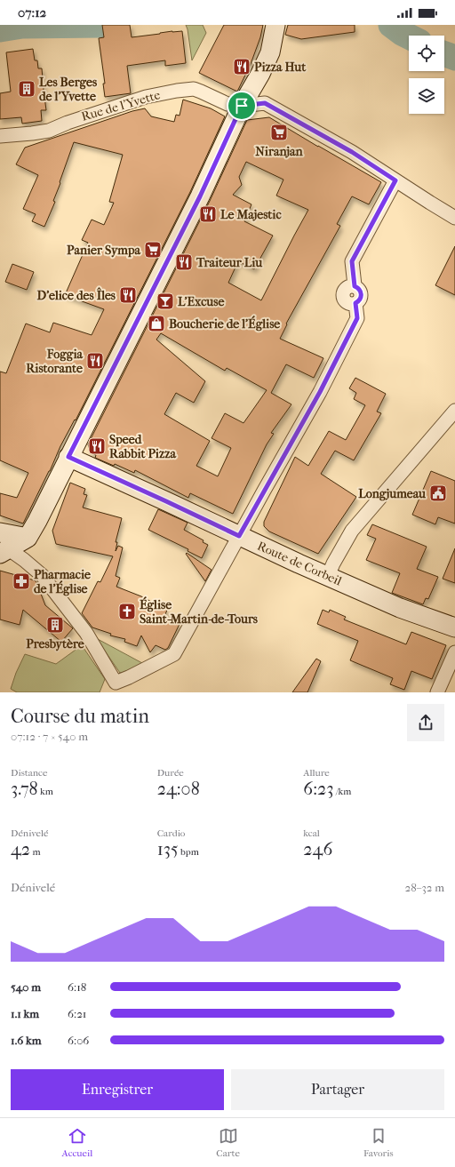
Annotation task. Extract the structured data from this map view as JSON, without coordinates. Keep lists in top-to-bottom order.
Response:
{
  "streets": {
    "main road": ["Route de Corbeil"],
    "street": ["Rue de l'Yvette"]
  },
  "places": {
    "restaurant": [
      "Pizza Hut",
      "Le Majestic",
      "Traiteur Liu",
      "D'elice des Îles",
      "Foggia Ristorante",
      "Speed Rabbit Pizza"
    ],
    "building": ["Les Berges de l'Yvette", "Presbytère"],
    "supermarket": ["Niranjan", "Panier Sympa"],
    "bar": ["L'Excuse"],
    "shop": ["Boucherie de l'Église"],
    "public building": ["Longjumeau"],
    "pharmacy": ["Pharmacie de l'Église"],
    "church": ["Église Saint-Martin-de-Tours"]
  },
  "page": {
    "status": "07:12",
    "heading": ["Course du matin", "07:12 · 7 × 540 m"],
    "stats": [
      ["Distance", "3.78 km"],
      ["Durée", "24:08"],
      ["Allure", "6:23 /km"],
      ["Dénivelé", "42 m"],
      ["Cardio", "135 bpm"],
      ["kcal", "246"]
    ],
    "chart": ["Dénivelé", "28–32 m"],
    "list": [
      {
        "name": "540 m",
        "note": "6:18"
      },
      {
        "name": "1.1 km",
        "note": "6:21"
      },
      {
        "name": "1.6 km",
        "note": "6:06"
      }
    ],
    "buttons": ["Enregistrer", "Partager"],
    "tabs": ["Accueil", "Carte", "Favoris"]
  }
}
